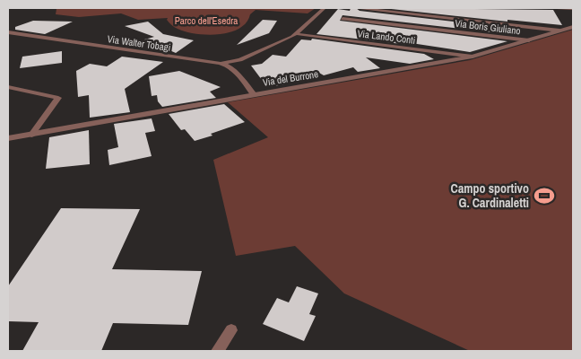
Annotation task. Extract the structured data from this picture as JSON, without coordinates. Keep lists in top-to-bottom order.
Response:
{
  "streets": {
    "street": [
      "Via Boris Giuliano",
      "Via Lando Conti",
      "Via Walter Tobagi",
      "Via del Burrone"
    ]
  },
  "crossings": [
    ["Via Boris Giuliano", "Via del Burrone"],
    ["Via Lando Conti", "Via Walter Tobagi"],
    ["Via Lando Conti", "Via del Burrone"]
  ],
  "parks": ["Parco dell'Esedra"],
  "places": {
    "sports": ["Campo sportivo G. Cardinaletti"]
  }
}
